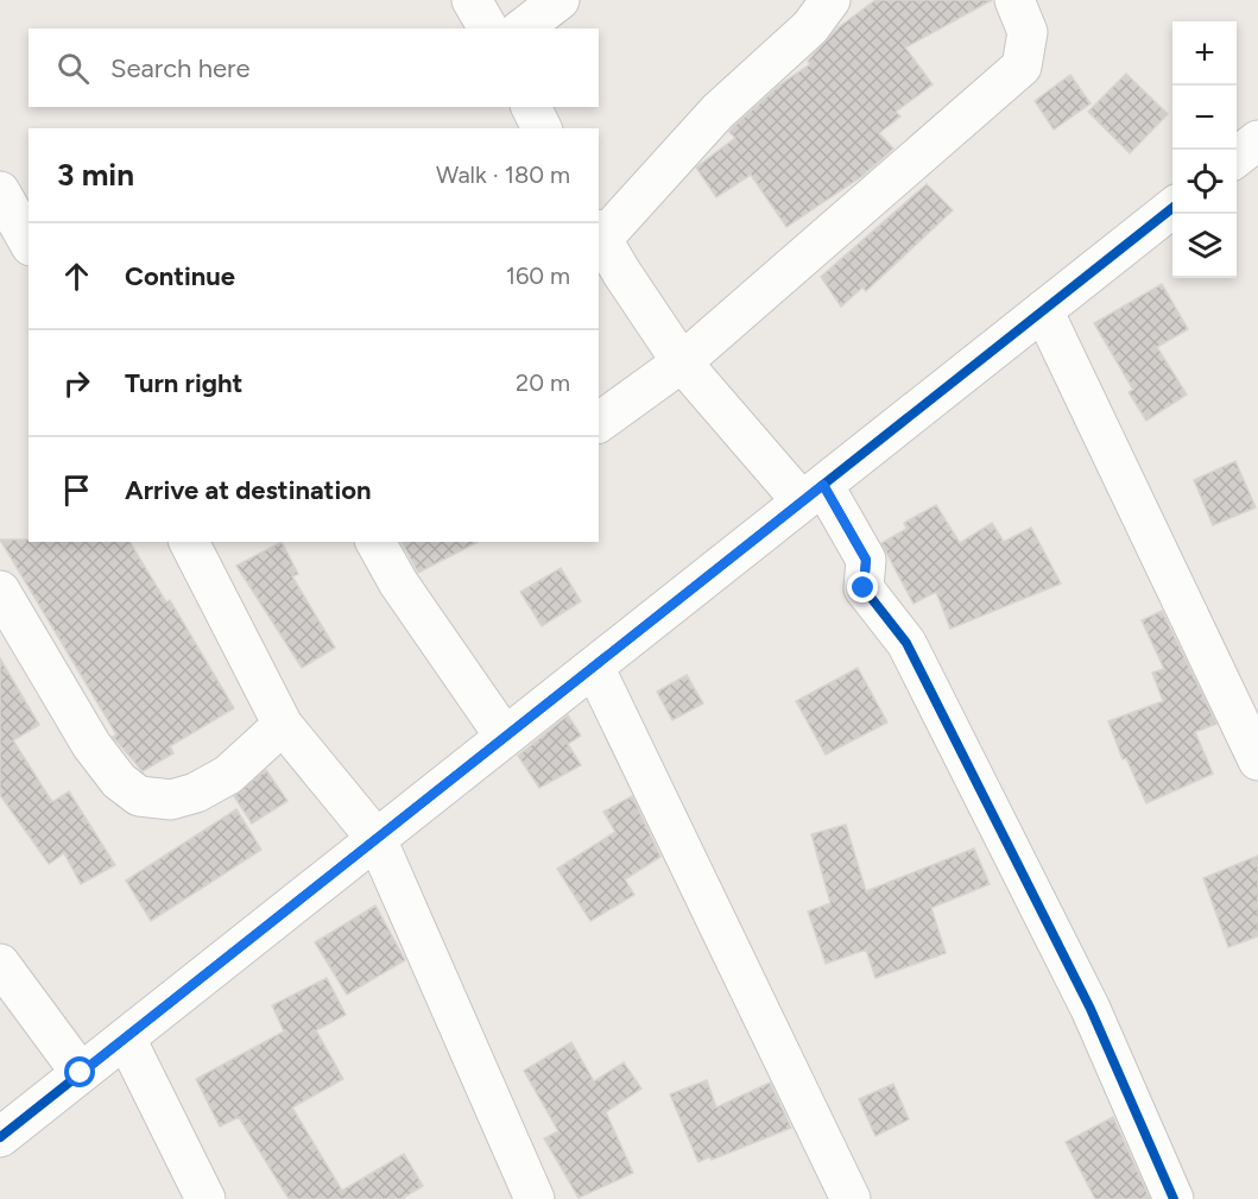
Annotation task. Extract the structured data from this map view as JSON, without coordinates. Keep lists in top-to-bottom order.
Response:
{
  "page": {
    "map_buttons": ["+", "−"],
    "search": "Search here",
    "heading": ["3 min", "Walk · 180 m"],
    "list": [
      ["Continue", "160 m"],
      ["Turn right", "20 m"],
      "Arrive at destination"
    ]
  }
}
